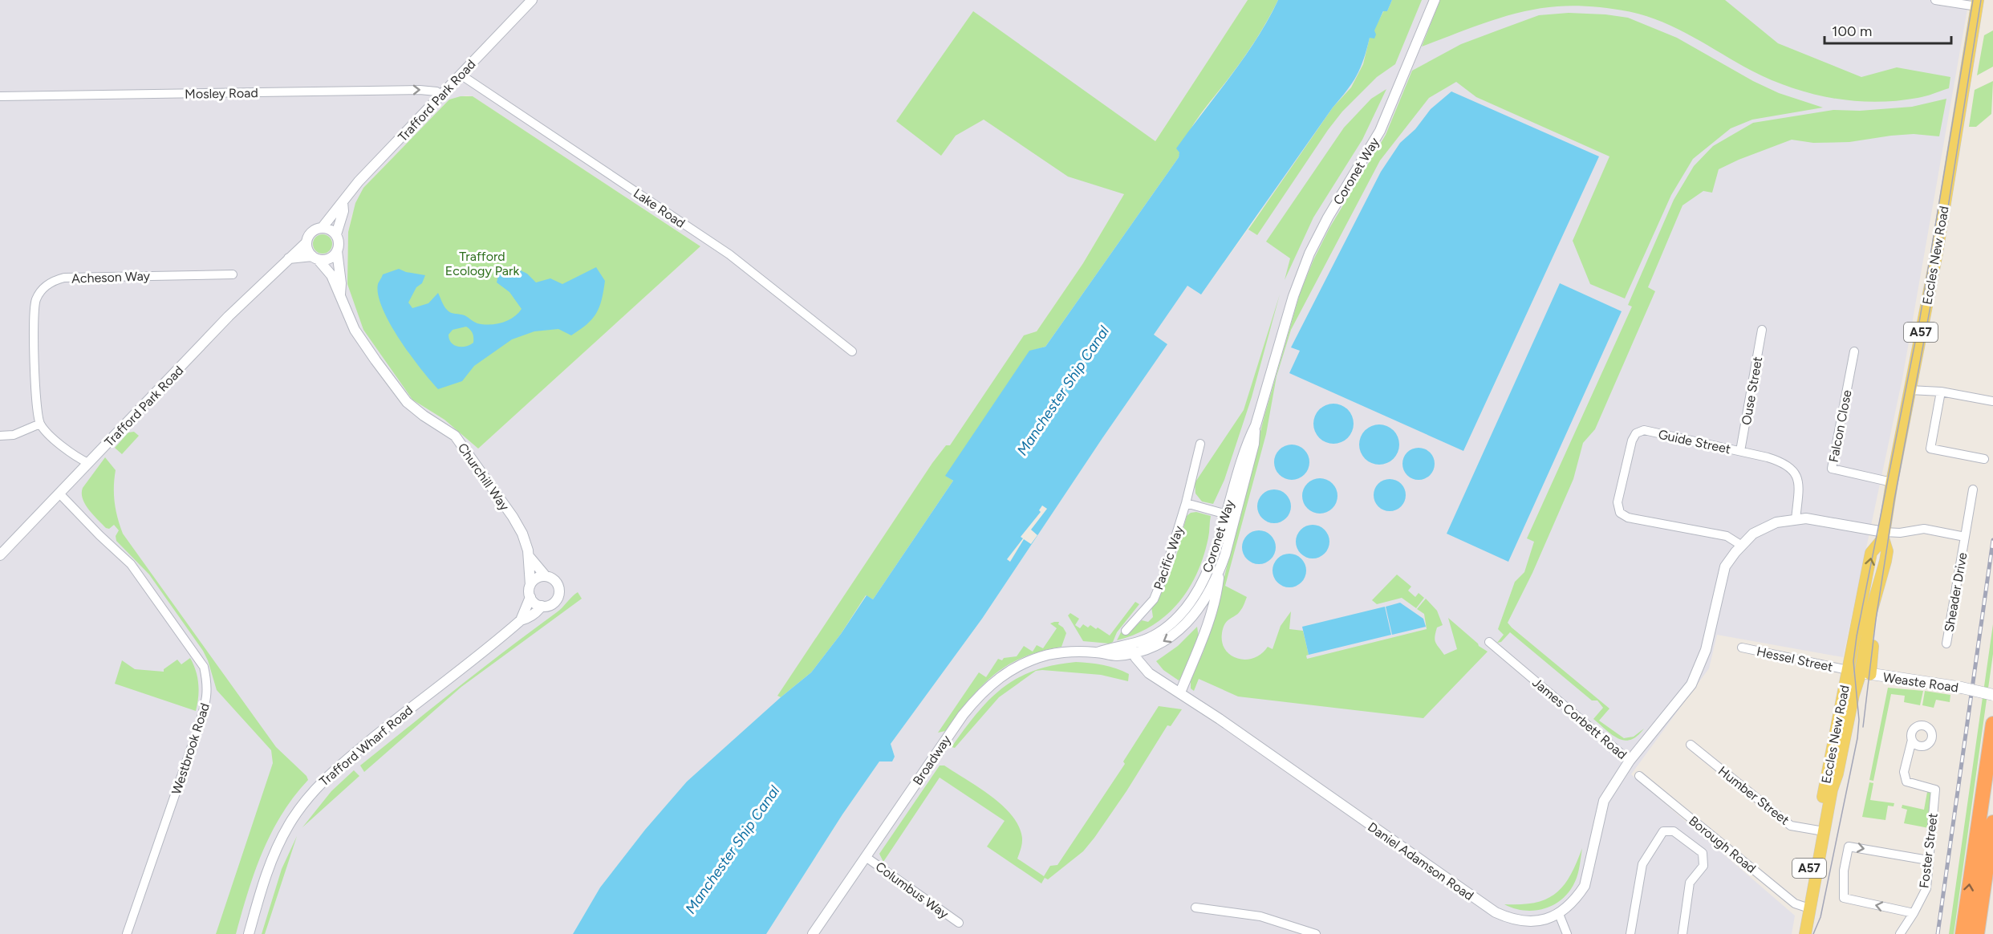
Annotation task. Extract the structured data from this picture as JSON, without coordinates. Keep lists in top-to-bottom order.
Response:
{
  "streets": {
    "main road": ["Eccles New Road", "A57", "Weaste Road"],
    "street": [
      "Mosley Road",
      "Trafford Park Road",
      "Coronet Way",
      "Lake Road",
      "Acheson Way",
      "Ouse Street",
      "Falcon Close",
      "Guide Street",
      "Churchill Way",
      "Pacific Way",
      "Sheader Drive",
      "Hessel Street",
      "James Corbett Road",
      "Trafford Wharf Road",
      "Westbrook Road",
      "Broadway",
      "Humber Street",
      "Borough Road",
      "Foster Street",
      "Daniel Adamson Road",
      "Columbus Way"
    ]
  },
  "crossings": [
    ["Mosley Road", "Trafford Park Road"],
    ["Trafford Park Road", "Lake Road"],
    ["Trafford Park Road", "Churchill Way"],
    ["Trafford Park Road", "Westbrook Road"],
    ["Coronet Way", "Broadway"],
    ["Coronet Way", "Daniel Adamson Road"],
    ["Eccles New Road", "Falcon Close"],
    ["Eccles New Road", "Sheader Drive"],
    ["Eccles New Road", "Hessel Street"],
    ["Eccles New Road", "Weaste Road"],
    ["Eccles New Road", "James Corbett Road"],
    ["Eccles New Road", "Humber Street"],
    ["Eccles New Road", "Borough Road"],
    ["Ouse Street", "Guide Street"],
    ["Guide Street", "James Corbett Road"],
    ["Churchill Way", "Trafford Wharf Road"],
    ["Sheader Drive", "James Corbett Road"],
    ["Hessel Street", "Weaste Road"],
    ["James Corbett Road", "Daniel Adamson Road"],
    ["Broadway", "Columbus Way"]
  ],
  "one_way": ["Mosley Road"],
  "water": ["Manchester Ship Canal"],
  "parks": ["Trafford Ecology Park"],
  "scale_bar": "100 m"
}
